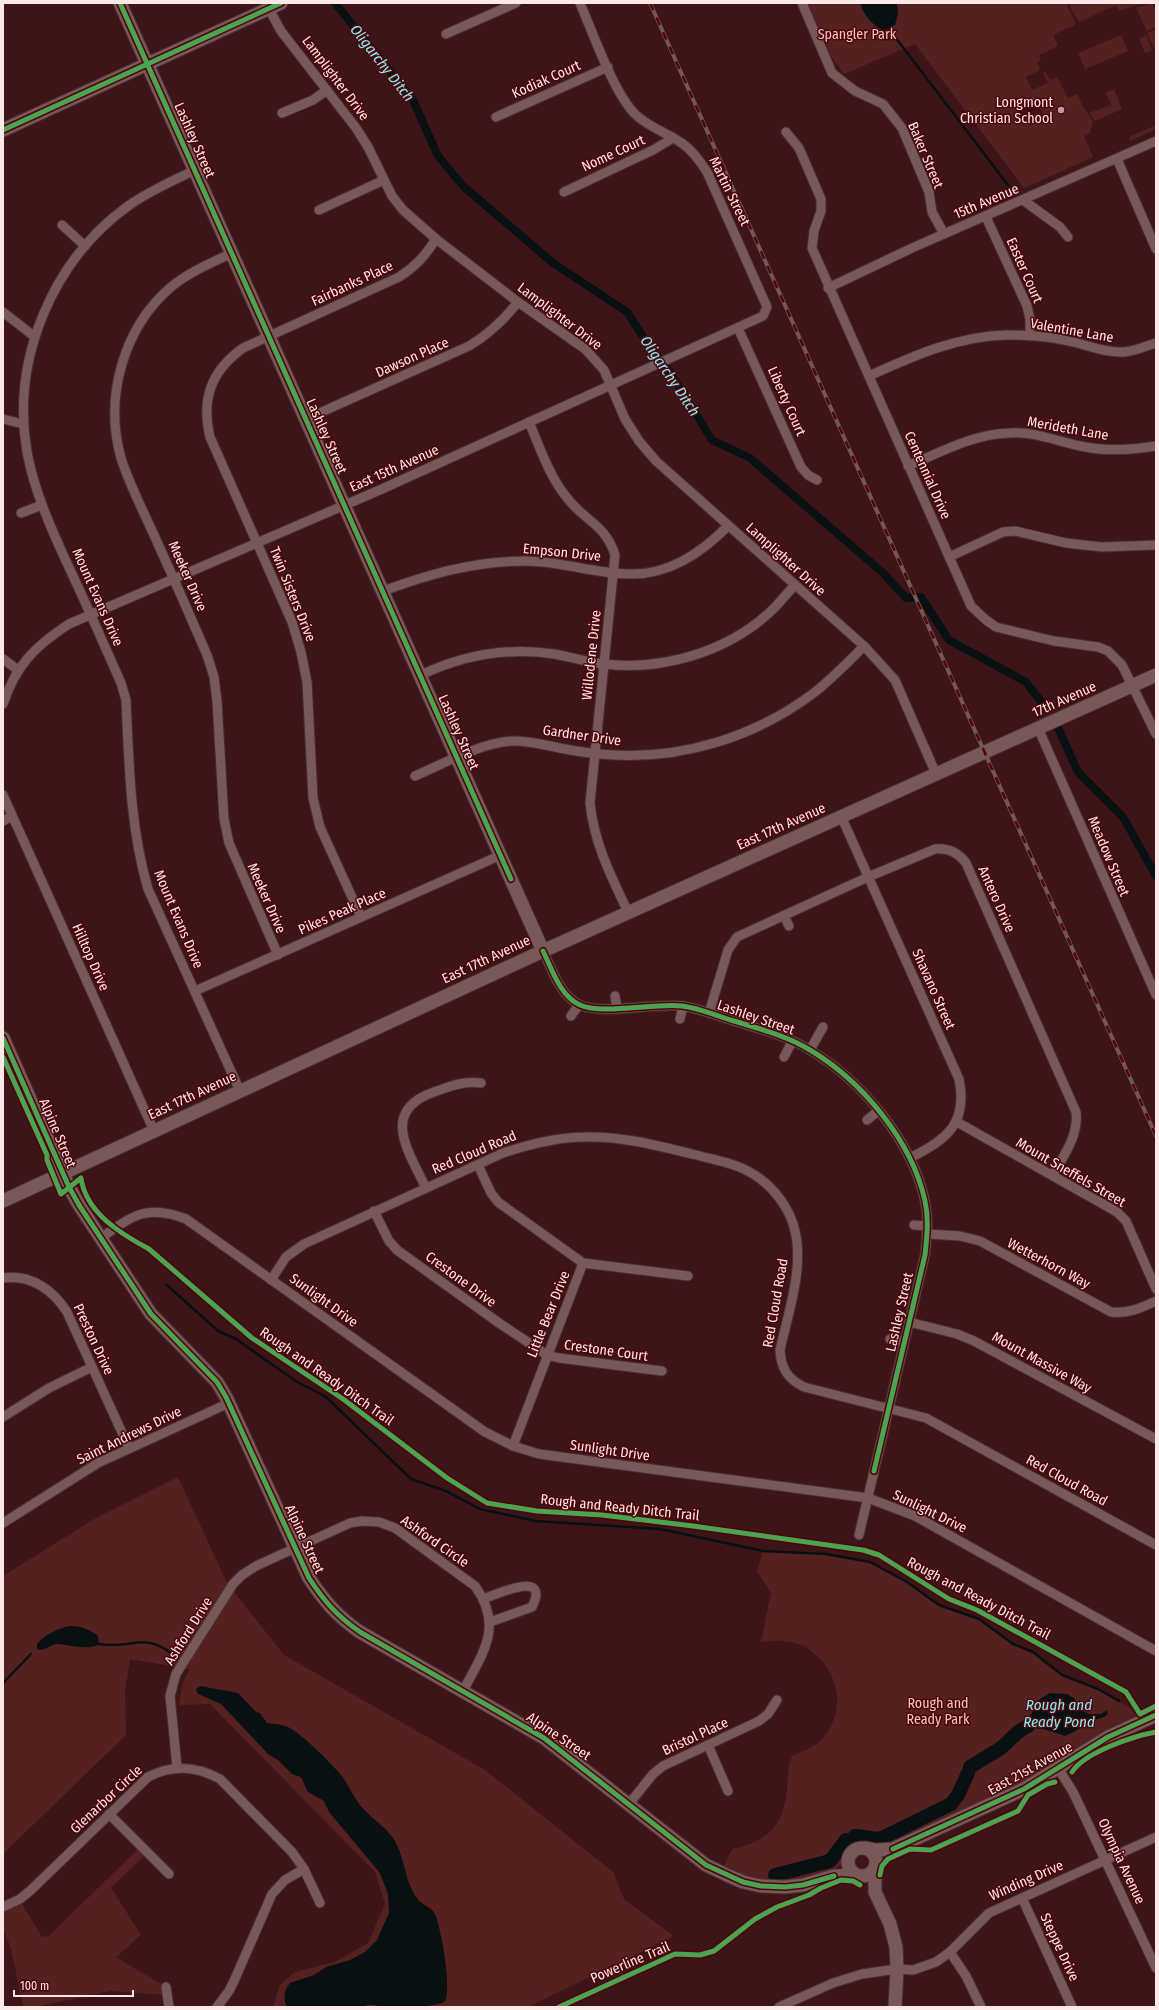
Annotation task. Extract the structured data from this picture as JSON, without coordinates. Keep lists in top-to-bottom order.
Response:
{
  "streets": {
    "street": [
      "Lamplighter Drive",
      "Kodiak Court",
      "Lashley Street",
      "Nome Court",
      "Baker Street",
      "Martin Street",
      "15th Avenue",
      "Easter Court",
      "Fairbanks Place",
      "Valentine Lane",
      "Dawson Place",
      "Liberty Court",
      "Merideth Lane",
      "East 15th Avenue",
      "Centennial Drive",
      "Empson Drive",
      "Meeker Drive",
      "Twin Sisters Drive",
      "Mount Evans Drive",
      "Willodene Drive",
      "17th Avenue",
      "Gardner Drive",
      "East 17th Avenue",
      "Meadow Street",
      "Antero Drive",
      "Pikes Peak Place",
      "Hilltop Drive",
      "Shavano Street",
      "Alpine Street",
      "Red Cloud Road",
      "Mount Sneffels Street",
      "Wetterhorn Way",
      "Crestone Drive",
      "Sunlight Drive",
      "Little Bear Drive",
      "Preston Drive",
      "Crestone Court",
      "Mount Massive Way",
      "Saint Andrews Drive",
      "Ashford Circle",
      "Ashford Drive",
      "Bristol Place",
      "East 21st Avenue",
      "Glenarbor Circle",
      "Olympia Avenue",
      "Winding Drive",
      "Steppe Drive"
    ],
    "cycle path": ["Rough and Ready Ditch Trail", "Powerline Trail"]
  },
  "crossings": [
    ["Lamplighter Drive", "Fairbanks Place"],
    ["Lamplighter Drive", "Dawson Place"],
    ["Lamplighter Drive", "East 15th Avenue"],
    ["Lamplighter Drive", "Empson Drive"],
    ["Lamplighter Drive", "Gardner Drive"],
    ["Lamplighter Drive", "East 17th Avenue"],
    ["Kodiak Court", "Martin Street"],
    ["Lashley Street", "Fairbanks Place"],
    ["Lashley Street", "Dawson Place"],
    ["Lashley Street", "East 15th Avenue"],
    ["Lashley Street", "Empson Drive"],
    ["Lashley Street", "Meeker Drive"],
    ["Lashley Street", "Twin Sisters Drive"],
    ["Lashley Street", "Mount Evans Drive"],
    ["Lashley Street", "Gardner Drive"],
    ["Lashley Street", "East 17th Avenue"],
    ["Lashley Street", "Antero Drive"],
    ["Lashley Street", "Pikes Peak Place"],
    ["Lashley Street", "Shavano Street"],
    ["Lashley Street", "Red Cloud Road"],
    ["Lashley Street", "Wetterhorn Way"],
    ["Lashley Street", "Sunlight Drive"],
    ["Lashley Street", "Mount Massive Way"],
    ["Nome Court", "Martin Street"],
    ["Baker Street", "15th Avenue"],
    ["Martin Street", "East 15th Avenue"],
    ["15th Avenue", "Easter Court"],
    ["15th Avenue", "Centennial Drive"],
    ["Easter Court", "Valentine Lane"],
    ["Fairbanks Place", "Twin Sisters Drive"],
    ["Valentine Lane", "Centennial Drive"],
    ["Liberty Court", "East 15th Avenue"],
    ["Merideth Lane", "Centennial Drive"],
    ["East 15th Avenue", "Meeker Drive"],
    ["East 15th Avenue", "Twin Sisters Drive"],
    ["East 15th Avenue", "Mount Evans Drive"],
    ["East 15th Avenue", "Willodene Drive"],
    ["Centennial Drive", "17th Avenue"],
    ["Empson Drive", "Willodene Drive"],
    ["Meeker Drive", "Pikes Peak Place"],
    ["Twin Sisters Drive", "Pikes Peak Place"],
    ["Mount Evans Drive", "East 17th Avenue"],
    ["Mount Evans Drive", "Pikes Peak Place"],
    ["Willodene Drive", "Gardner Drive"],
    ["Willodene Drive", "East 17th Avenue"],
    ["17th Avenue", "East 17th Avenue"],
    ["17th Avenue", "Meadow Street"],
    ["East 17th Avenue", "Hilltop Drive"],
    ["East 17th Avenue", "Shavano Street"],
    ["East 17th Avenue", "Alpine Street"],
    ["Antero Drive", "Shavano Street"],
    ["Antero Drive", "Mount Sneffels Street"],
    ["Shavano Street", "Mount Sneffels Street"],
    ["Alpine Street", "Sunlight Drive"],
    ["Alpine Street", "Saint Andrews Drive"],
    ["Alpine Street", "Ashford Circle"],
    ["Alpine Street", "Ashford Drive"],
    ["Alpine Street", "Bristol Place"],
    ["Red Cloud Road", "Crestone Drive"],
    ["Red Cloud Road", "Sunlight Drive"],
    ["Red Cloud Road", "Little Bear Drive"],
    ["Crestone Drive", "Little Bear Drive"],
    ["Crestone Drive", "Crestone Court"],
    ["Sunlight Drive", "Little Bear Drive"],
    ["Little Bear Drive", "Crestone Court"],
    ["Preston Drive", "Saint Andrews Drive"],
    ["Ashford Circle", "Ashford Drive"],
    ["Ashford Drive", "Glenarbor Circle"],
    ["East 21st Avenue", "Olympia Avenue"],
    ["Olympia Avenue", "Winding Drive"],
    ["Winding Drive", "Steppe Drive"]
  ],
  "water": ["Oligarchy Ditch", "Rough and Ready Pond"],
  "parks": ["Spangler Park", "Rough and Ready Park"],
  "places": ["Longmont Christian School"],
  "scale_bar": "100 m"
}
